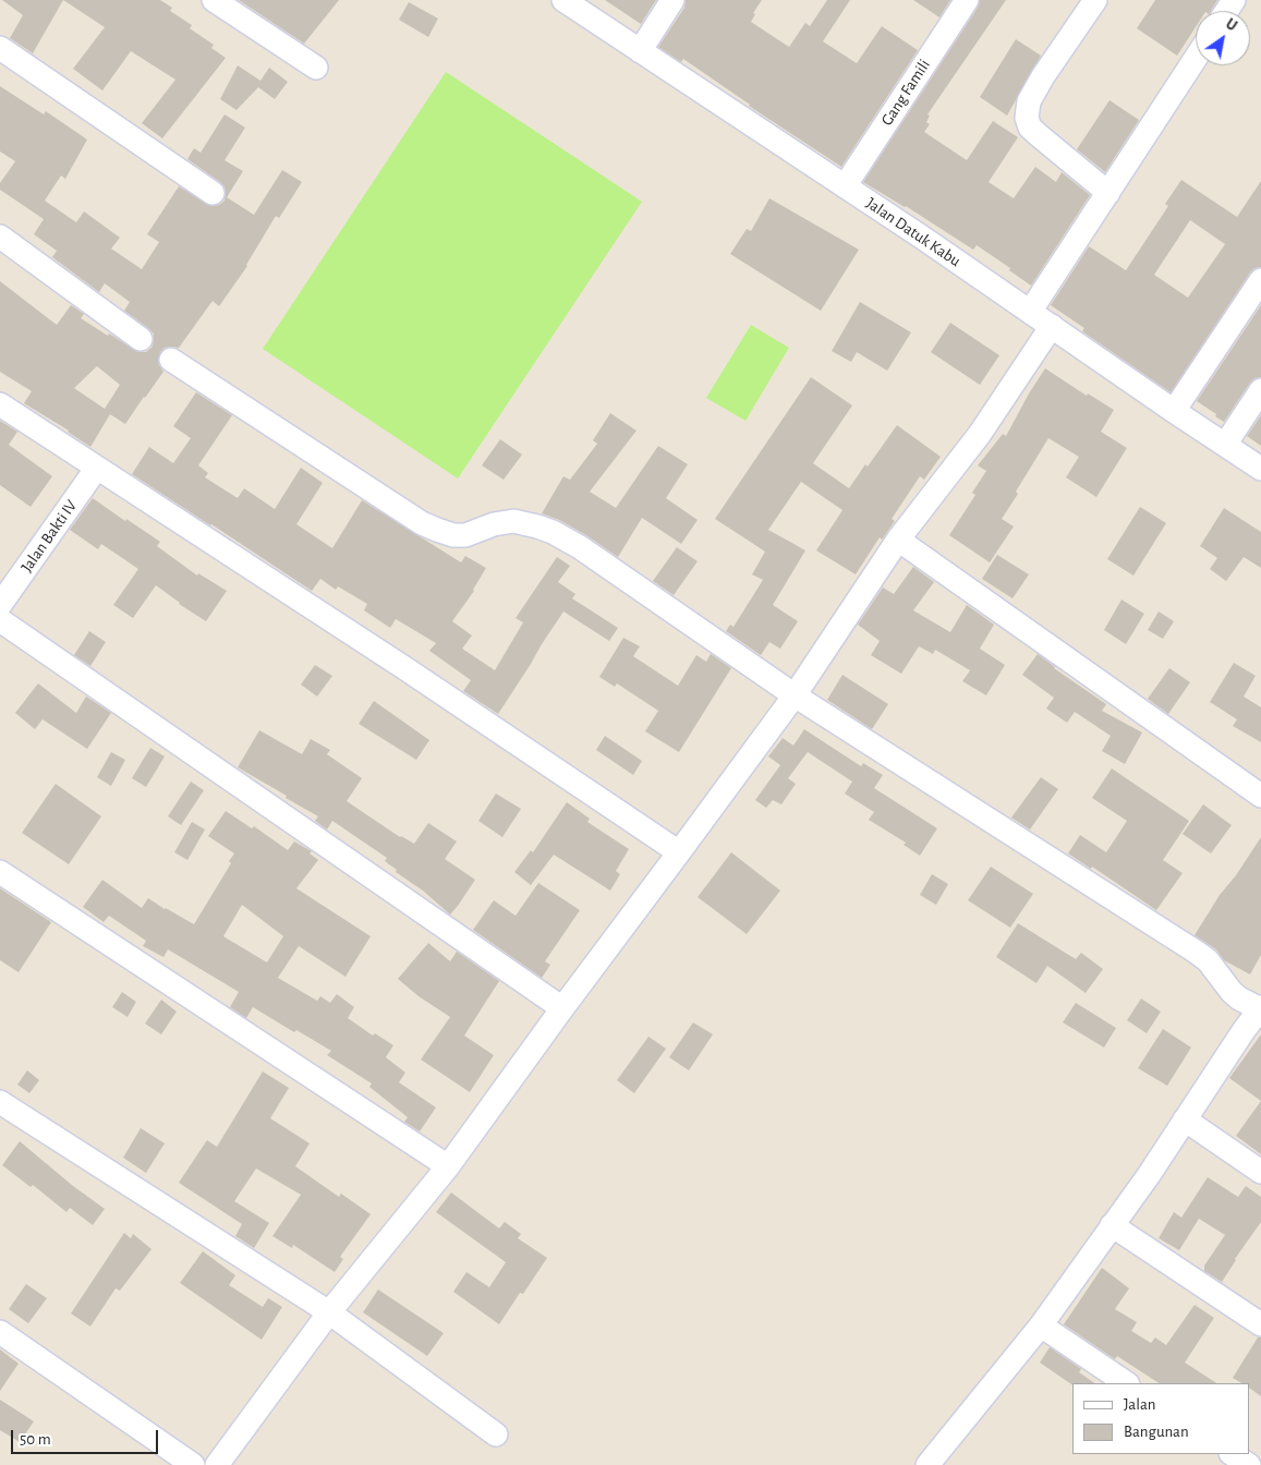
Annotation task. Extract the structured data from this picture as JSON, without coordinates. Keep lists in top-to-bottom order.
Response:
{
  "streets": {
    "street": ["Gang Famili", "Jalan Datuk Kabu", "Jalan Bakti IV"]
  },
  "crossings": [
    ["Gang Famili", "Jalan Datuk Kabu"]
  ],
  "legend": ["Jalan", "Bangunan"],
  "scale_bar": "50 m",
  "north": "top right"
}
